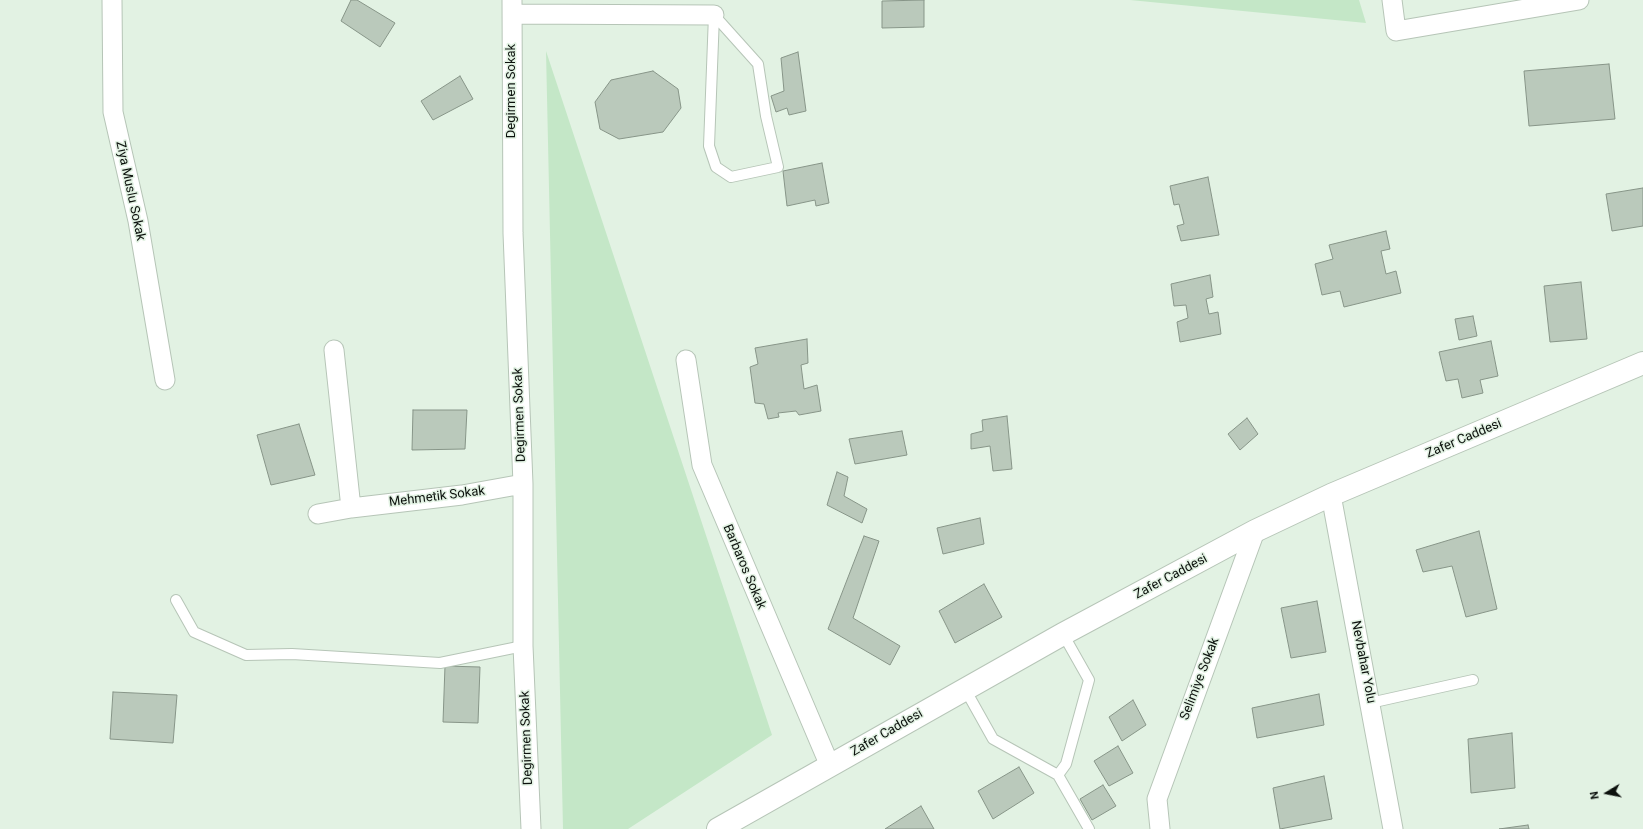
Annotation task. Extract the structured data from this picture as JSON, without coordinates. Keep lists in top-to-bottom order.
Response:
{
  "streets": {
    "street": [
      "Degirmen Sokak",
      "Ziya Muslu Sokak",
      "Zafer Caddesi",
      "Mehmetik Sokak",
      "Barbaros Sokak",
      "Nevbahar Yolu",
      "Selimiye Sokak"
    ]
  },
  "crossings": [
    ["Degirmen Sokak", "Mehmetik Sokak"],
    ["Zafer Caddesi", "Barbaros Sokak"],
    ["Zafer Caddesi", "Nevbahar Yolu"],
    ["Zafer Caddesi", "Selimiye Sokak"]
  ],
  "north": "left"
}
